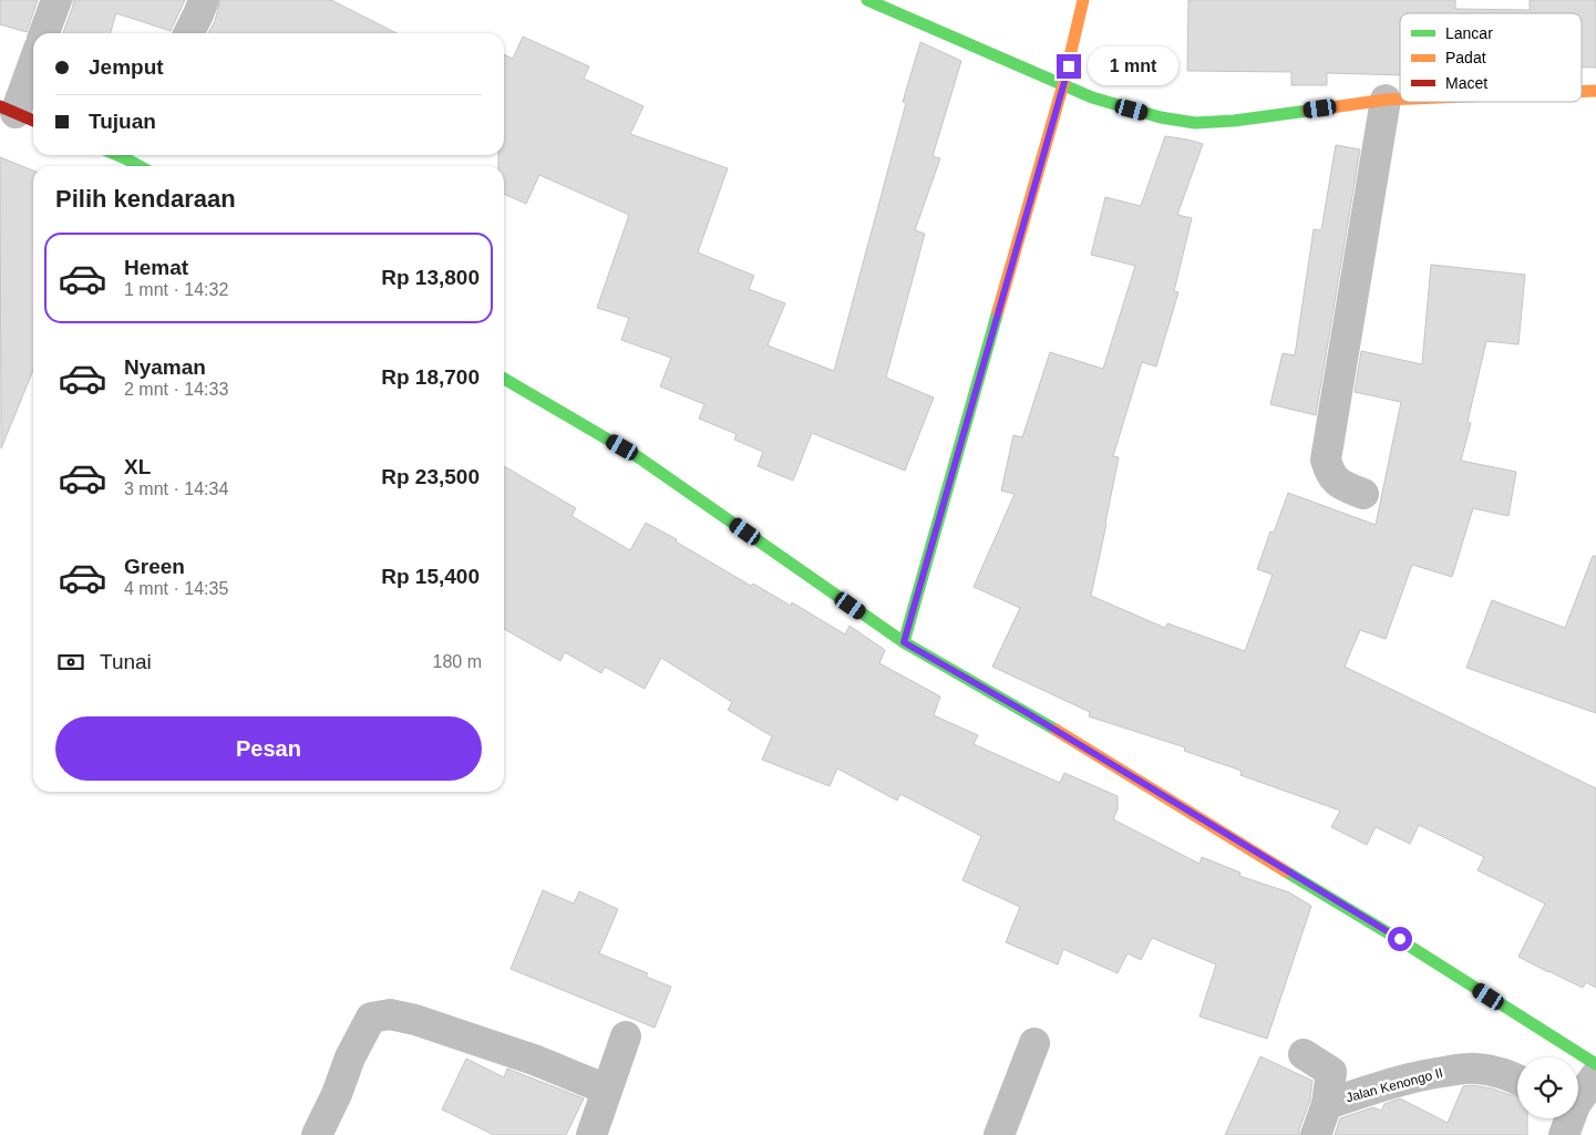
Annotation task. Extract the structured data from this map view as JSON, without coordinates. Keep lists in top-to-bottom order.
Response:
{
  "streets": {
    "street": ["Jalan Kenongo II"]
  },
  "legend": ["Lancar", "Padat", "Macet"],
  "page": {
    "banner": ["Jemput", "Tujuan"],
    "bubble": "1 mnt",
    "heading": "Pilih kendaraan",
    "list": [
      {
        "name": "Hemat",
        "note": "1 mnt · 14:32",
        "value": "Rp 13,800"
      },
      {
        "name": "Nyaman",
        "note": "2 mnt · 14:33",
        "value": "Rp 18,700"
      },
      {
        "name": "XL",
        "note": "3 mnt · 14:34",
        "value": "Rp 23,500"
      },
      {
        "name": "Green",
        "note": "4 mnt · 14:35",
        "value": "Rp 15,400"
      }
    ],
    "pay": ["Tunai", "180 m"],
    "buttons": "Pesan"
  }
}
